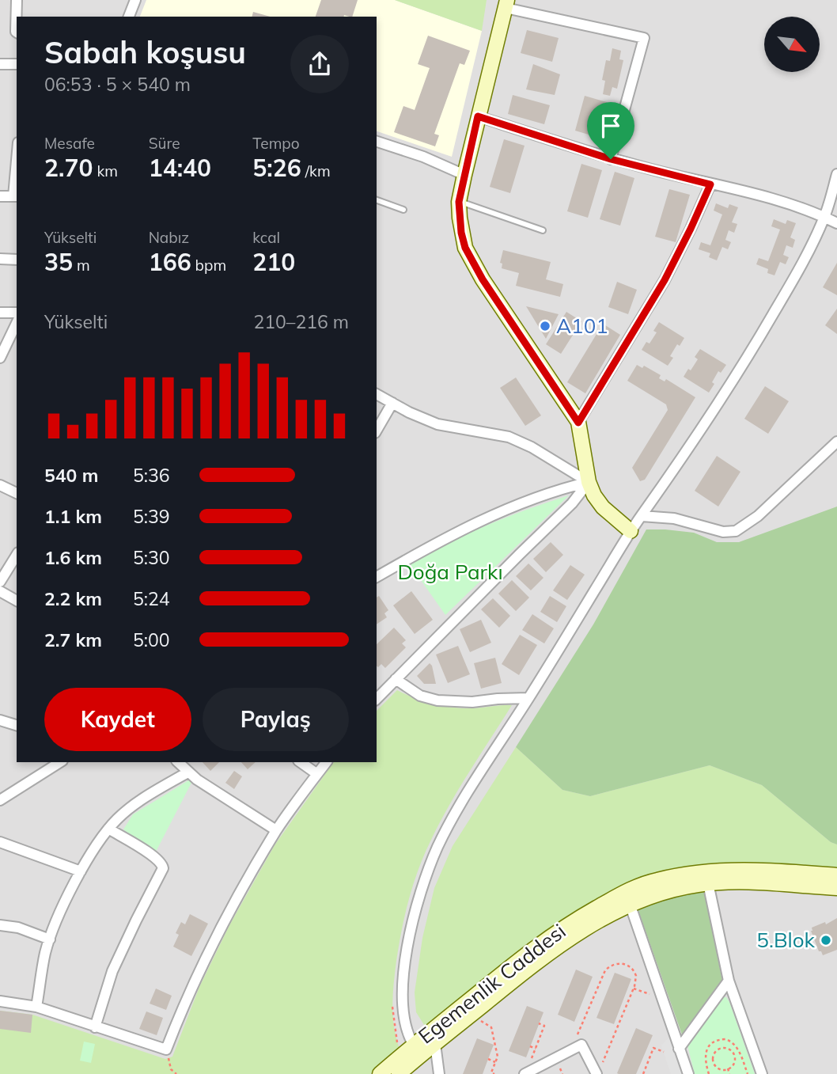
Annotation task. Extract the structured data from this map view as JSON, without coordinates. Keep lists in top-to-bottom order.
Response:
{
  "streets": {
    "main road": ["Egemenlik Caddesi"]
  },
  "parks": ["Doğa Parkı"],
  "places": ["A101", "5.Blok"],
  "north": "bottom right",
  "page": {
    "heading": ["Sabah koşusu", "06:53 · 5 × 540 m"],
    "stats": [
      ["Mesafe", "2.70 km"],
      ["Süre", "14:40"],
      ["Tempo", "5:26 /km"],
      ["Yükselti", "35 m"],
      ["Nabız", "166 bpm"],
      ["kcal", "210"]
    ],
    "chart": ["Yükselti", "210–216 m"],
    "list": [
      {
        "name": "540 m",
        "note": "5:36"
      },
      {
        "name": "1.1 km",
        "note": "5:39"
      },
      {
        "name": "1.6 km",
        "note": "5:30"
      },
      {
        "name": "2.2 km",
        "note": "5:24"
      },
      {
        "name": "2.7 km",
        "note": "5:00"
      }
    ],
    "buttons": ["Kaydet", "Paylaş"]
  }
}
